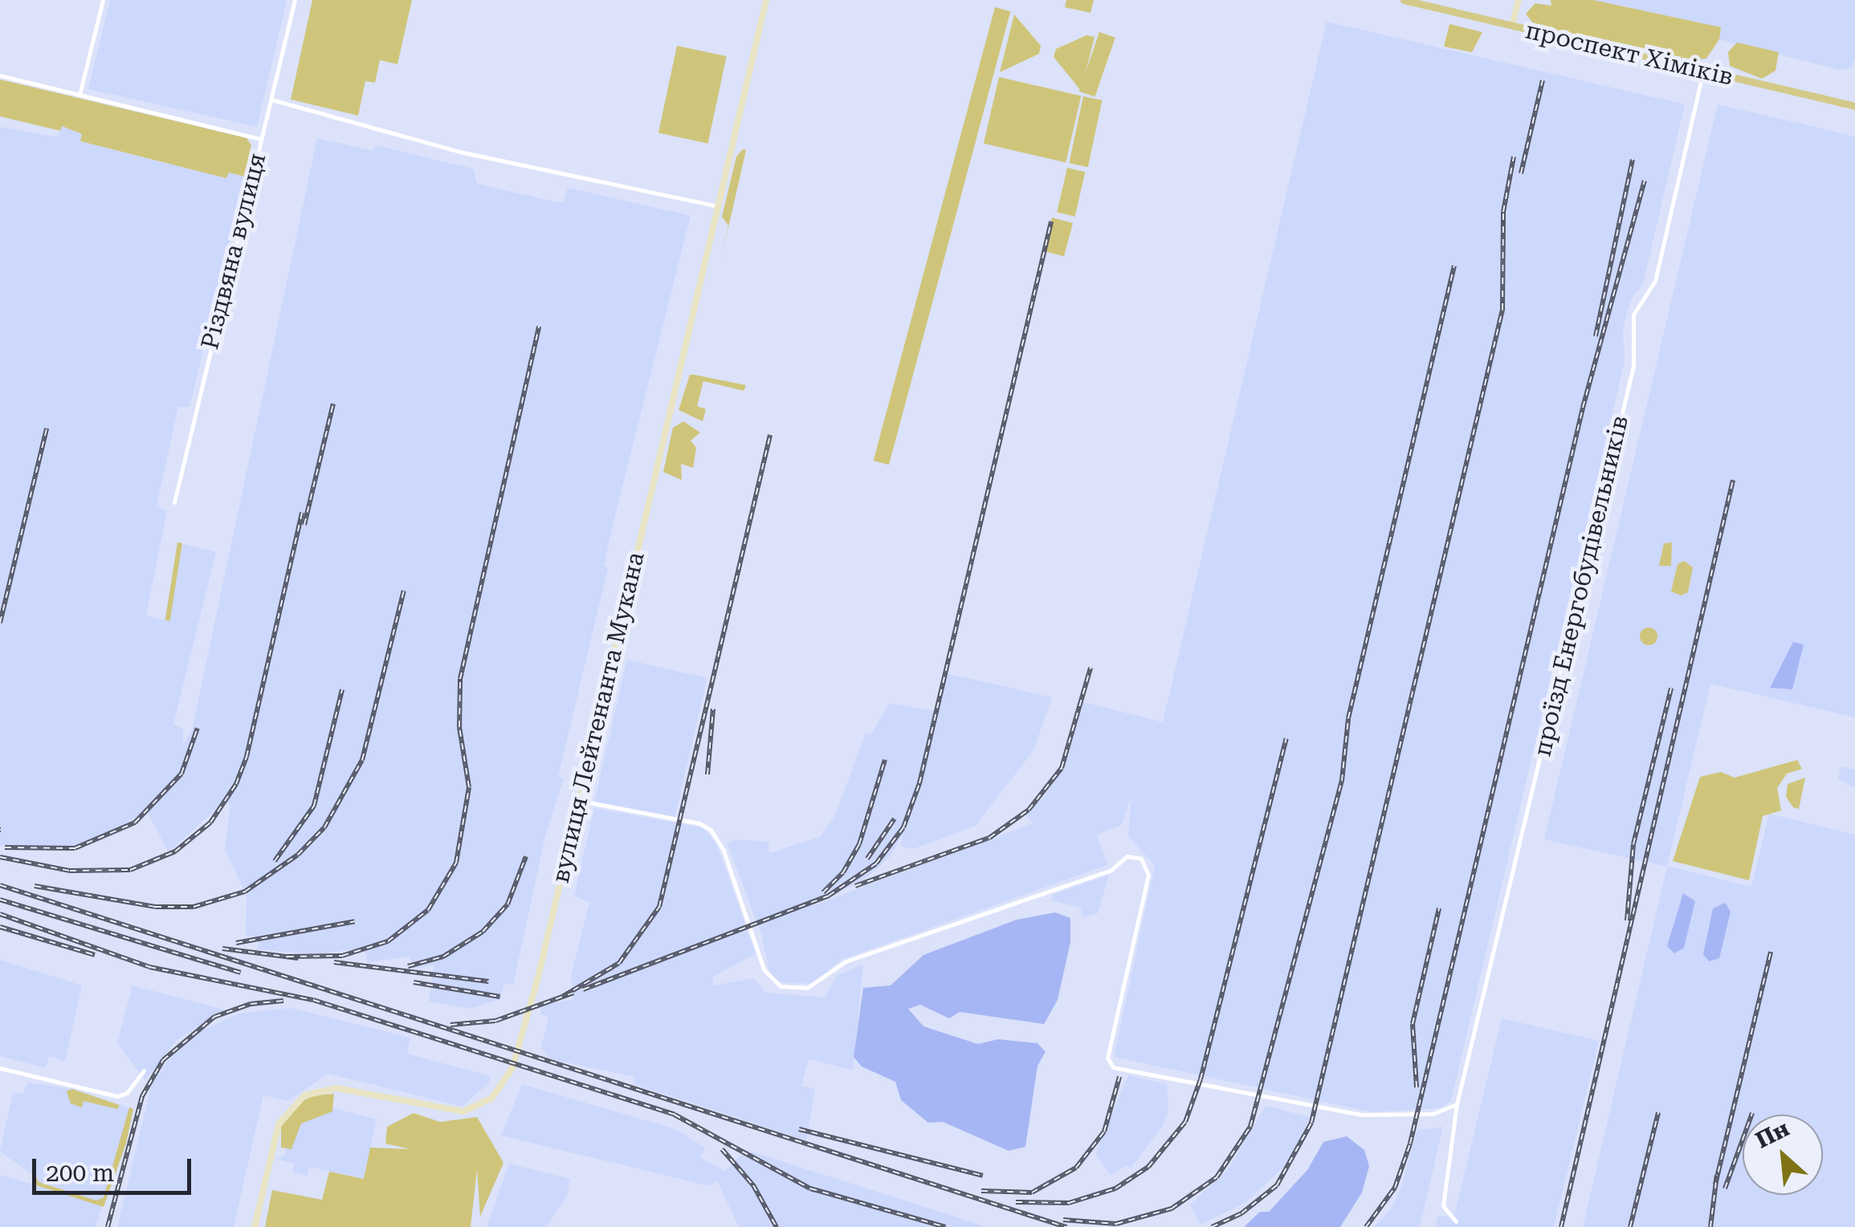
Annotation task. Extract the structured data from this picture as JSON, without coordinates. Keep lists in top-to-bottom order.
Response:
{
  "streets": {
    "main road": ["проспект Хіміків", "вулиця Лейтенанта Мукана"],
    "street": ["Різдвяна вулиця", "проїзд Енергобудівельників"]
  },
  "crossings": [
    ["проспект Хіміків", "проїзд Енергобудівельників"]
  ],
  "scale_bar": "200 m",
  "north": "top left"
}
